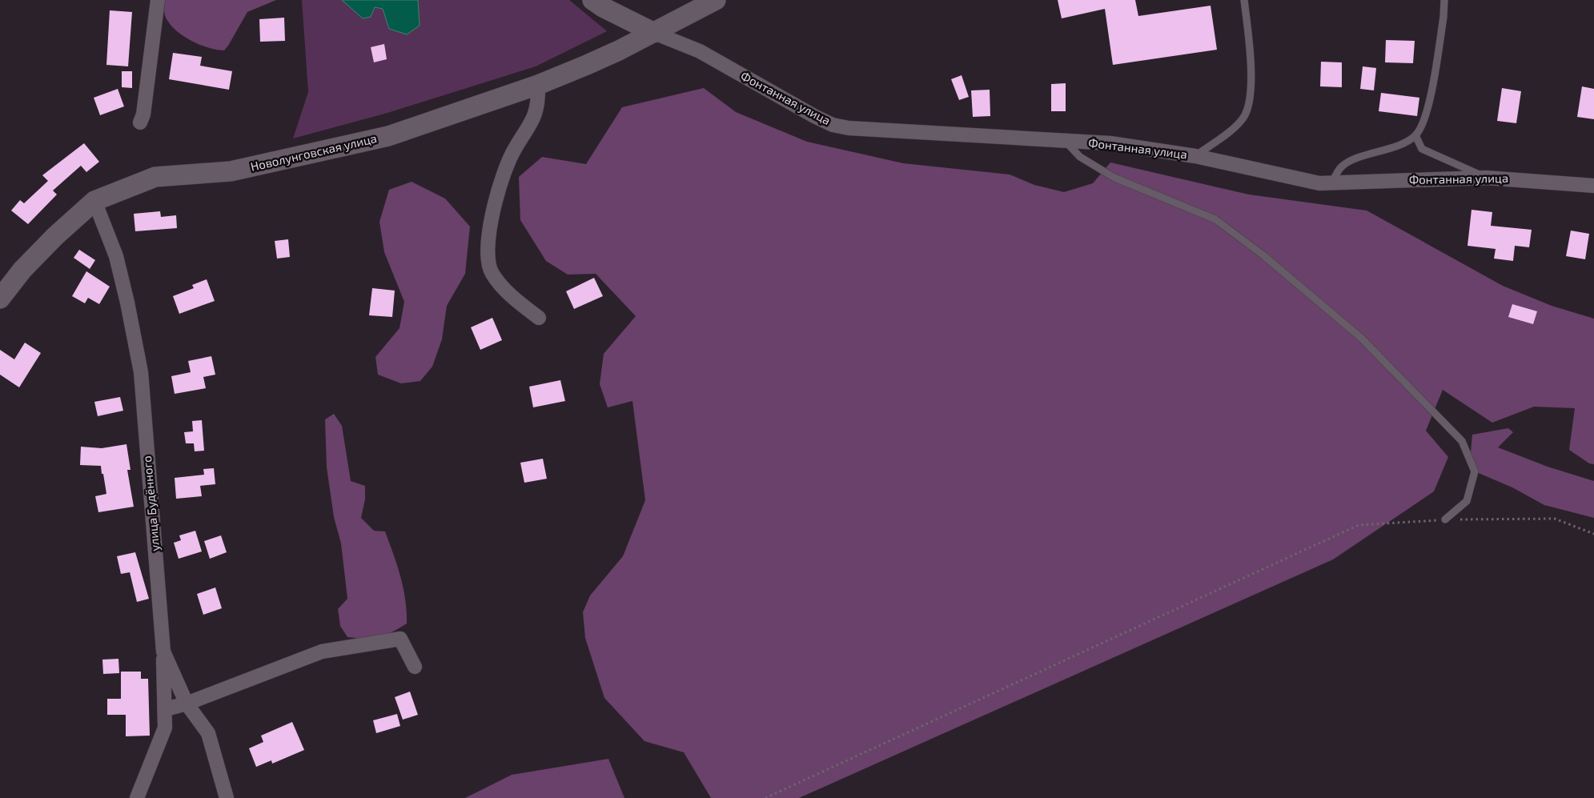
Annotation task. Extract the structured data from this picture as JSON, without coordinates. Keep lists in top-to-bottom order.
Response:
{
  "streets": {
    "street": ["Фонтанная улица", "Новолунговская улица", "улица Будённого"]
  },
  "crossings": [
    ["Фонтанная улица", "Новолунговская улица"],
    ["Новолунговская улица", "улица Будённого"]
  ]
}
